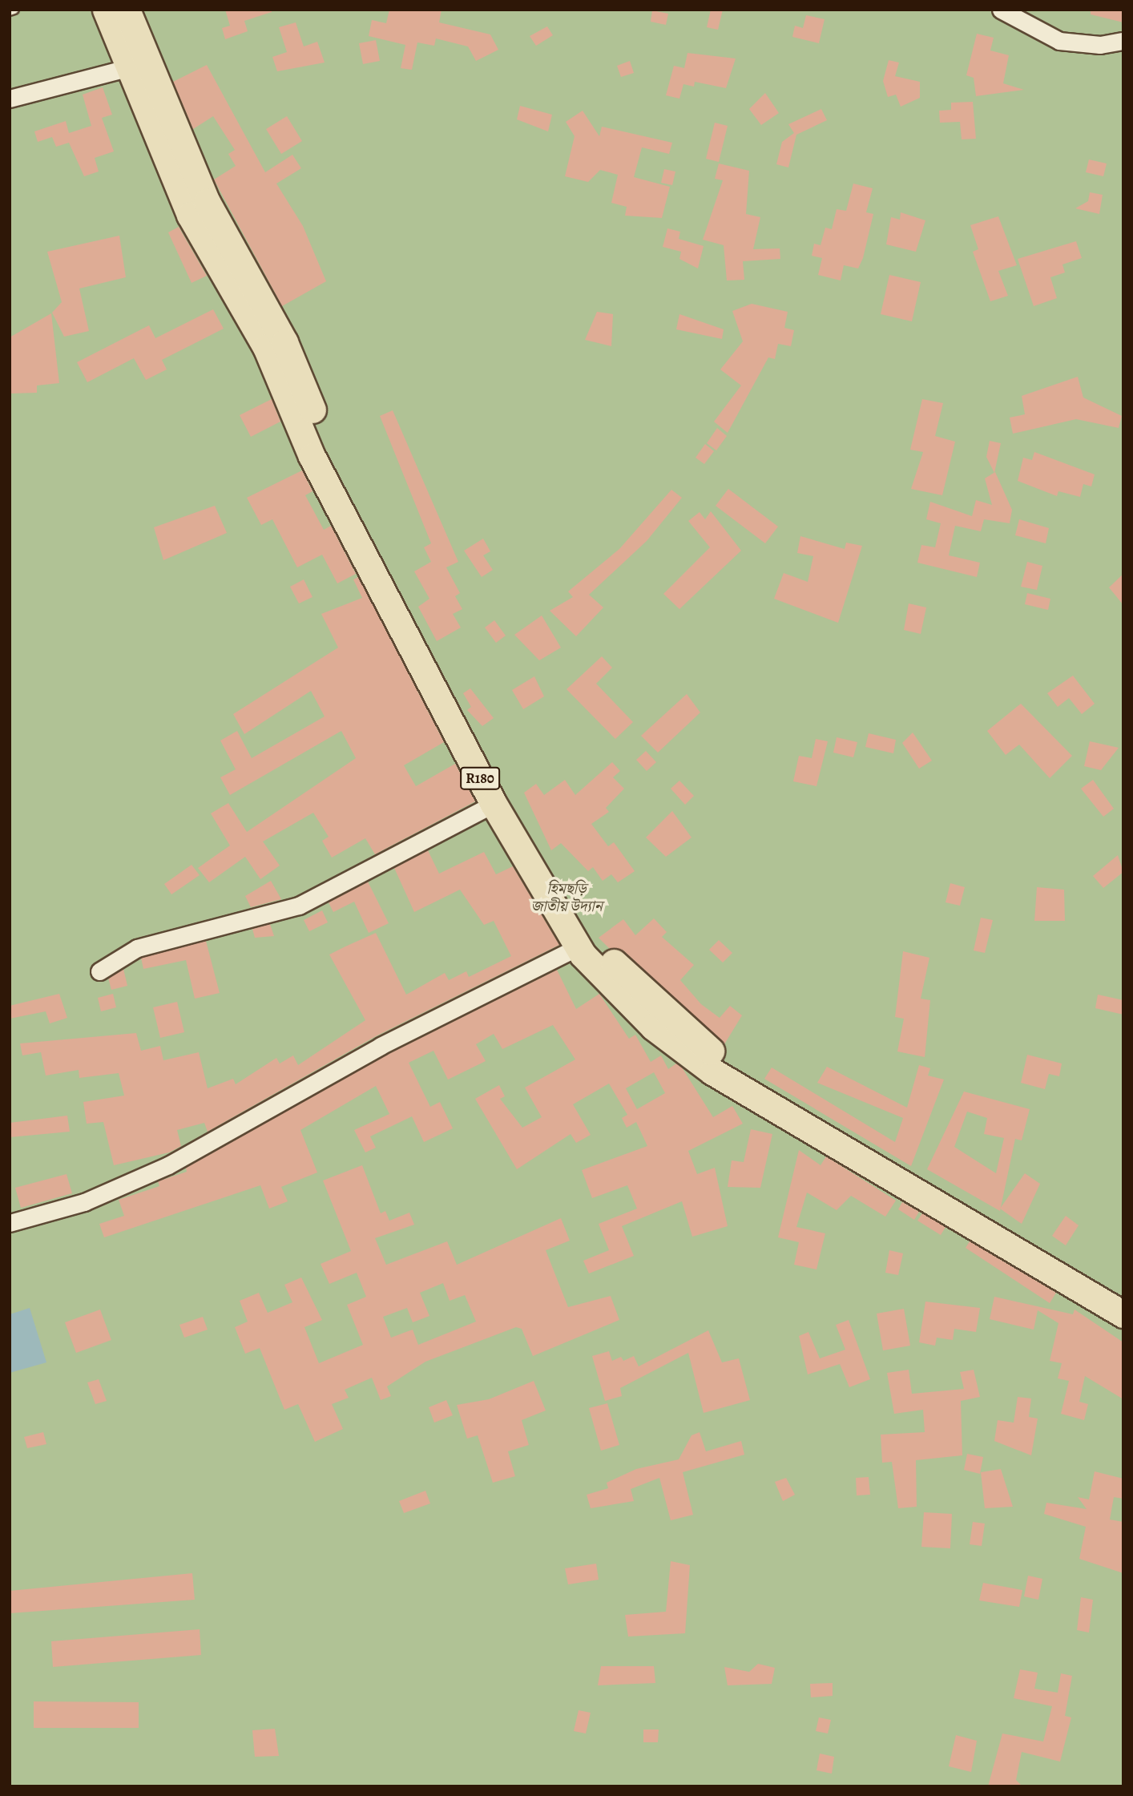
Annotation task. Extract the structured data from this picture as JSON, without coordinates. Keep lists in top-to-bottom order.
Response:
{
  "streets": {
    "main road": ["R180"]
  },
  "parks": ["হিমছড়ি জাতীয় উদ্যান"]
}
